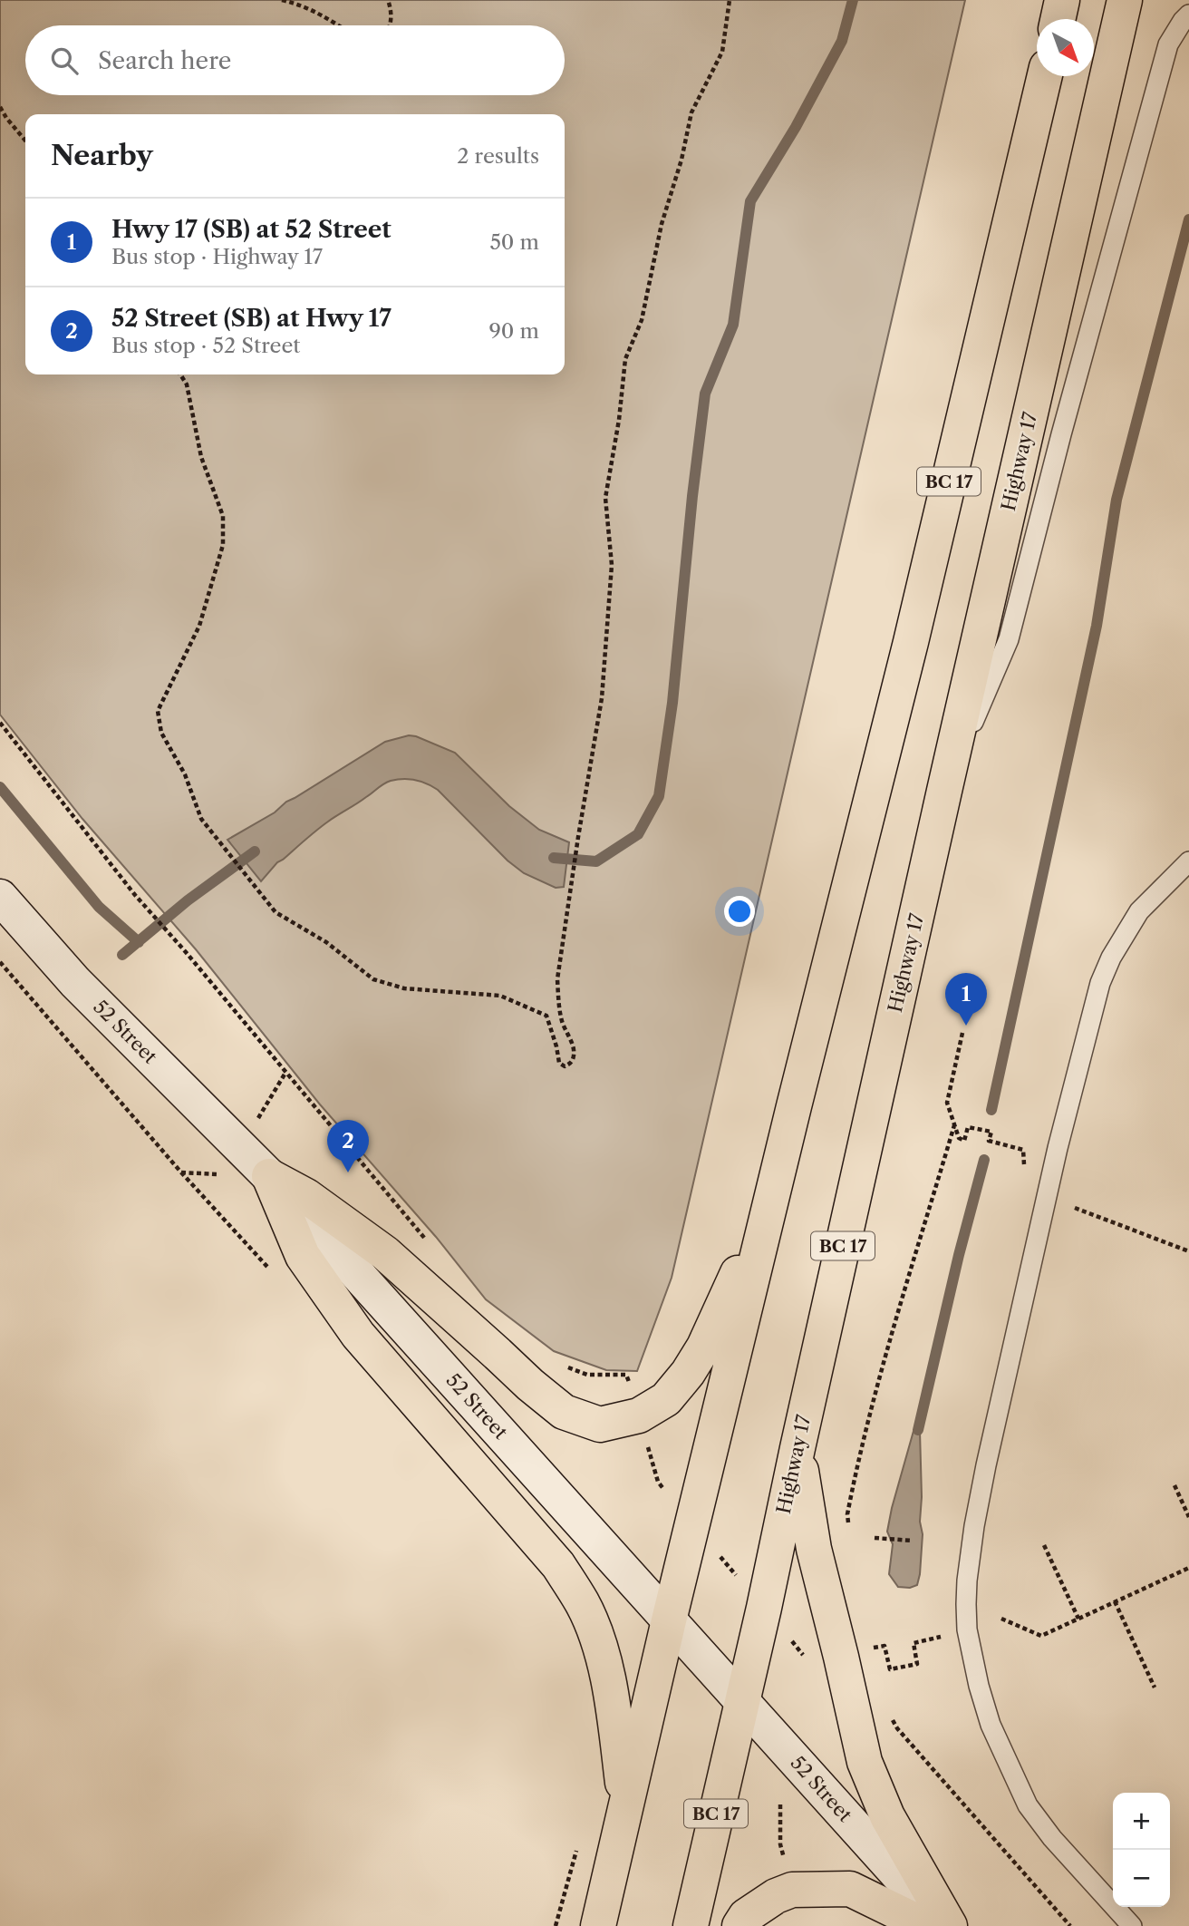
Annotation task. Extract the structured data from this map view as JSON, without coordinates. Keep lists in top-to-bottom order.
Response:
{
  "streets": {
    "highway": ["Highway 17", "BC 17"],
    "street": ["52 Street"]
  },
  "crossings": [
    ["Highway 17", "52 Street"],
    ["BC 17", "52 Street"]
  ],
  "north": "bottom right",
  "page": {
    "search": "Search here",
    "heading": ["Nearby", "2 results"],
    "list": [
      {
        "mark": "1",
        "name": "Hwy 17 (SB) at 52 Street",
        "note": "Bus stop · Highway 17",
        "value": "50 m"
      },
      {
        "mark": "2",
        "name": "52 Street (SB) at Hwy 17",
        "note": "Bus stop · 52 Street",
        "value": "90 m"
      }
    ],
    "pins": ["1", "2"],
    "map_buttons": ["+", "−"]
  }
}
